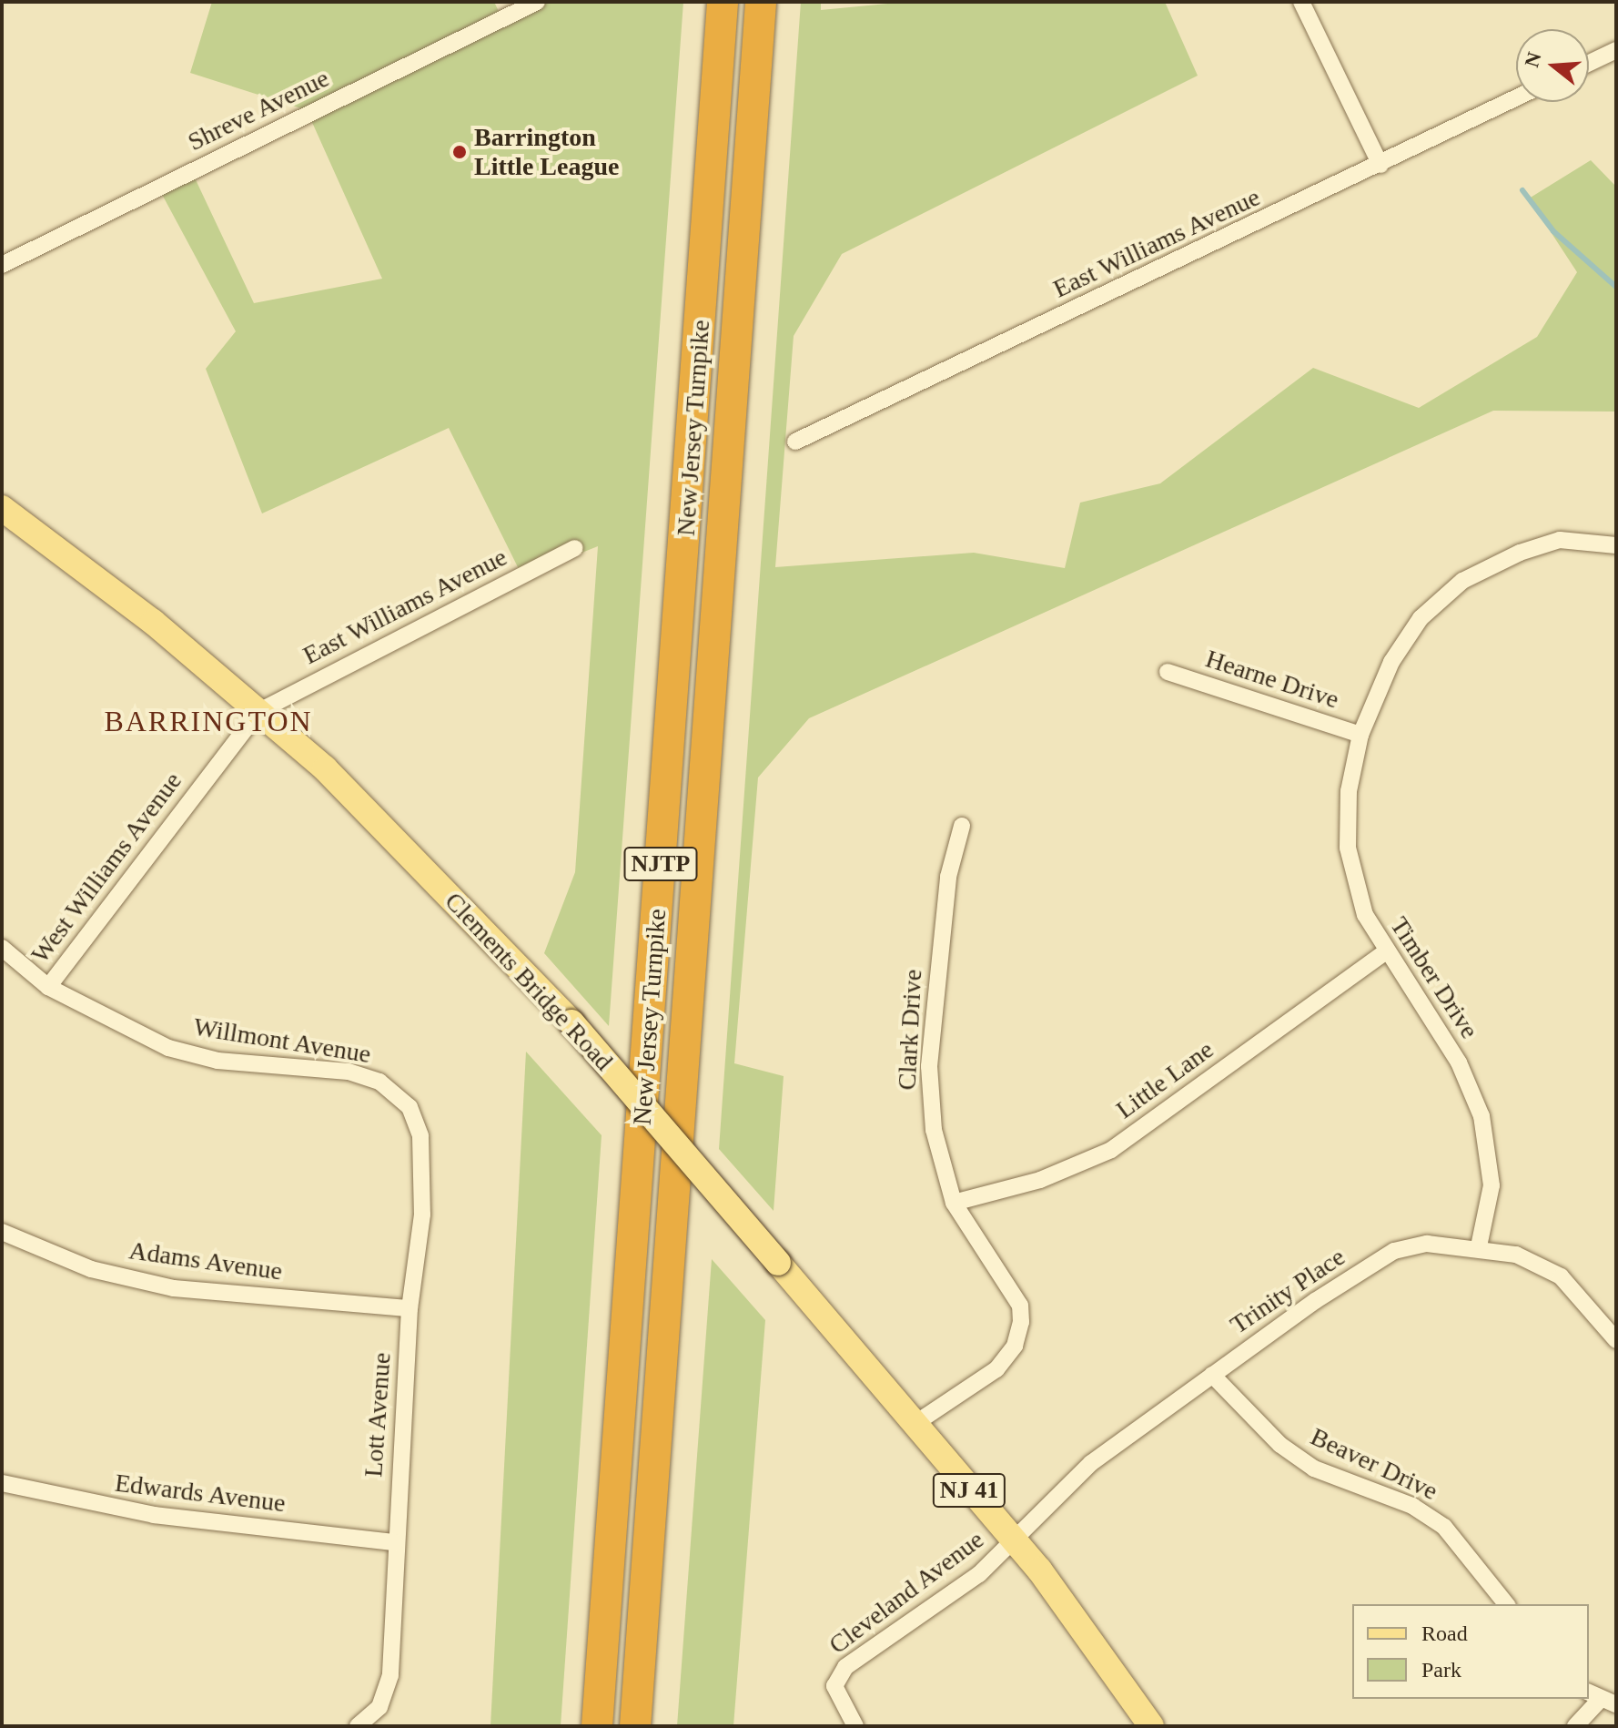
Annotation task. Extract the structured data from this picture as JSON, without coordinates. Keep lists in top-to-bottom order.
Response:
{
  "streets": {
    "highway": ["New Jersey Turnpike", "NJTP"],
    "main road": ["Clements Bridge Road", "NJ 41"],
    "street": [
      "Shreve Avenue",
      "East Williams Avenue",
      "Hearne Drive",
      "West Williams Avenue",
      "Timber Drive",
      "Clark Drive",
      "Willmont Avenue",
      "Little Lane",
      "Adams Avenue",
      "Trinity Place",
      "Lott Avenue",
      "Beaver Drive",
      "Edwards Avenue",
      "Cleveland Avenue"
    ]
  },
  "crossings": [
    ["East Williams Avenue", "West Williams Avenue"],
    ["East Williams Avenue", "Clements Bridge Road"],
    ["Hearne Drive", "Timber Drive"],
    ["West Williams Avenue", "Clements Bridge Road"],
    ["West Williams Avenue", "Willmont Avenue"],
    ["Timber Drive", "Little Lane"],
    ["Timber Drive", "Trinity Place"],
    ["Clements Bridge Road", "Clark Drive"],
    ["Clements Bridge Road", "Trinity Place"],
    ["Clements Bridge Road", "Cleveland Avenue"],
    ["Clark Drive", "Little Lane"],
    ["Willmont Avenue", "Lott Avenue"],
    ["Adams Avenue", "Lott Avenue"],
    ["Trinity Place", "Beaver Drive"],
    ["Trinity Place", "Cleveland Avenue"],
    ["Lott Avenue", "Edwards Avenue"]
  ],
  "districts": ["BARRINGTON"],
  "places": ["Barrington Little League"],
  "legend": ["Road", "Park"],
  "north": "left"
}
